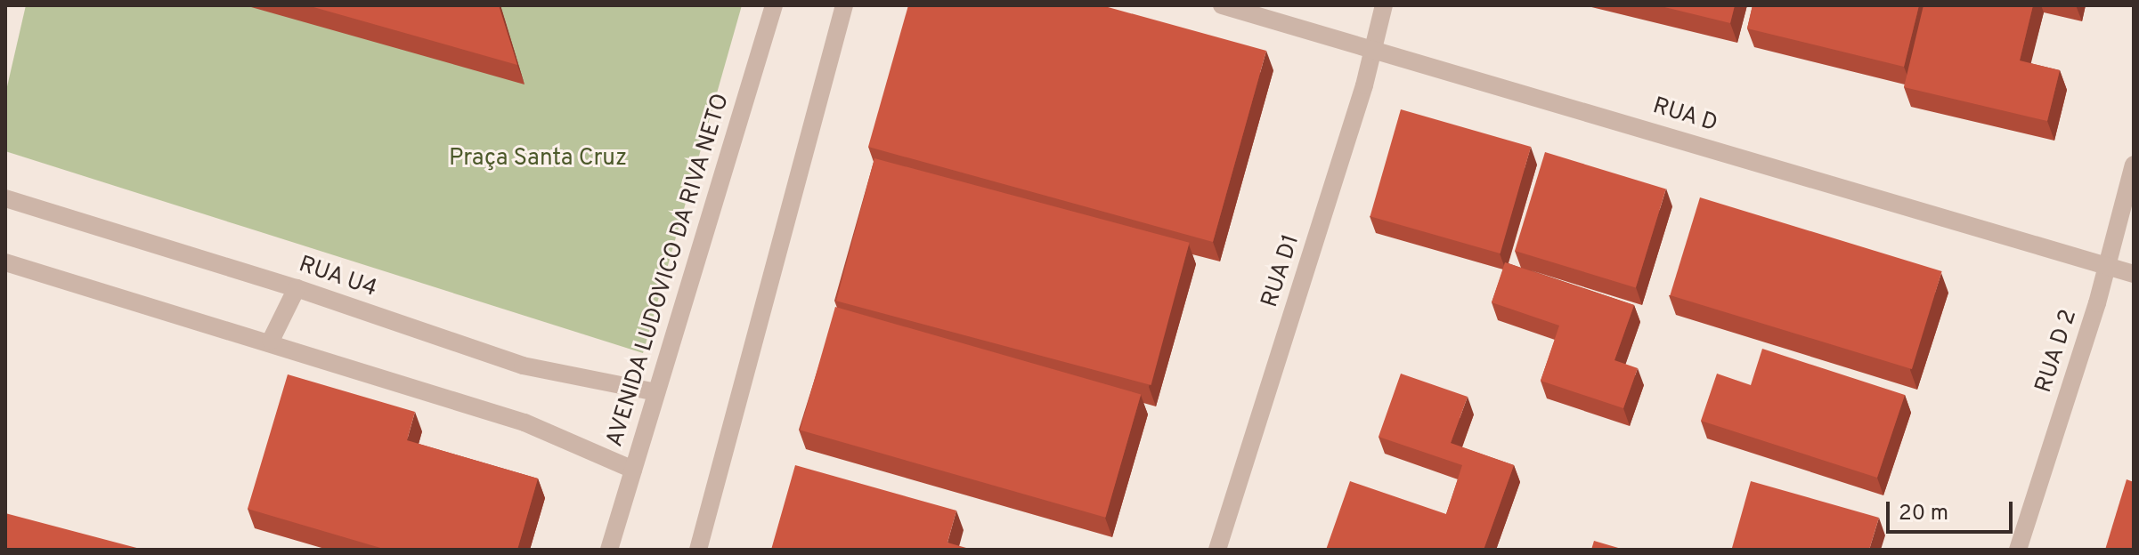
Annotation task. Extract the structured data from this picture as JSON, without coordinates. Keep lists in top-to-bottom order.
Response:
{
  "streets": {
    "street": [
      "RUA D",
      "AVENIDA LUDOVICO DA RIVA NETO",
      "RUA D1",
      "RUA U4",
      "RUA D 2"
    ]
  },
  "crossings": [
    ["RUA D", "RUA D1"],
    ["RUA D", "RUA D 2"],
    ["AVENIDA LUDOVICO DA RIVA NETO", "RUA U4"]
  ],
  "parks": ["Praça Santa Cruz"],
  "scale_bar": "20 m"
}
